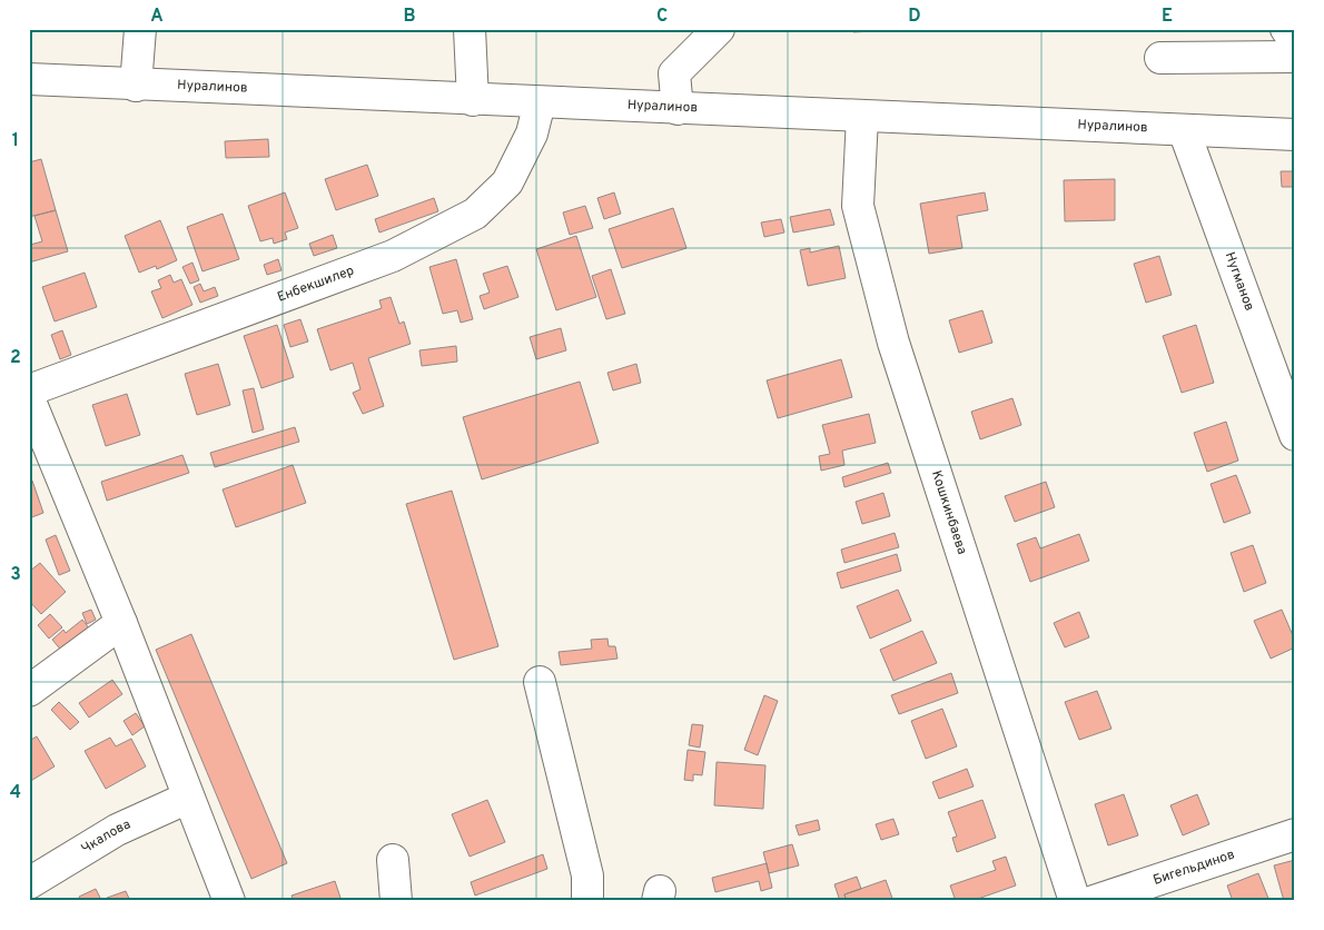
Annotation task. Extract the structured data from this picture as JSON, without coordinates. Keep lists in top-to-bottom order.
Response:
{
  "streets": {
    "main road": [
      "Нуралинов",
      "Нугманов",
      "Енбекшилер",
      "Кошкинбаева",
      "Чкалова",
      "Бигельдинов"
    ]
  },
  "crossings": [
    ["Нуралинов", "Нугманов"],
    ["Нуралинов", "Енбекшилер"],
    ["Нуралинов", "Кошкинбаева"]
  ],
  "grid": {
    "columns": [
      "A",
      "B",
      "C",
      "D",
      "E"
    ],
    "rows": [
      "1",
      "2",
      "3",
      "4"
    ]
  }
}
